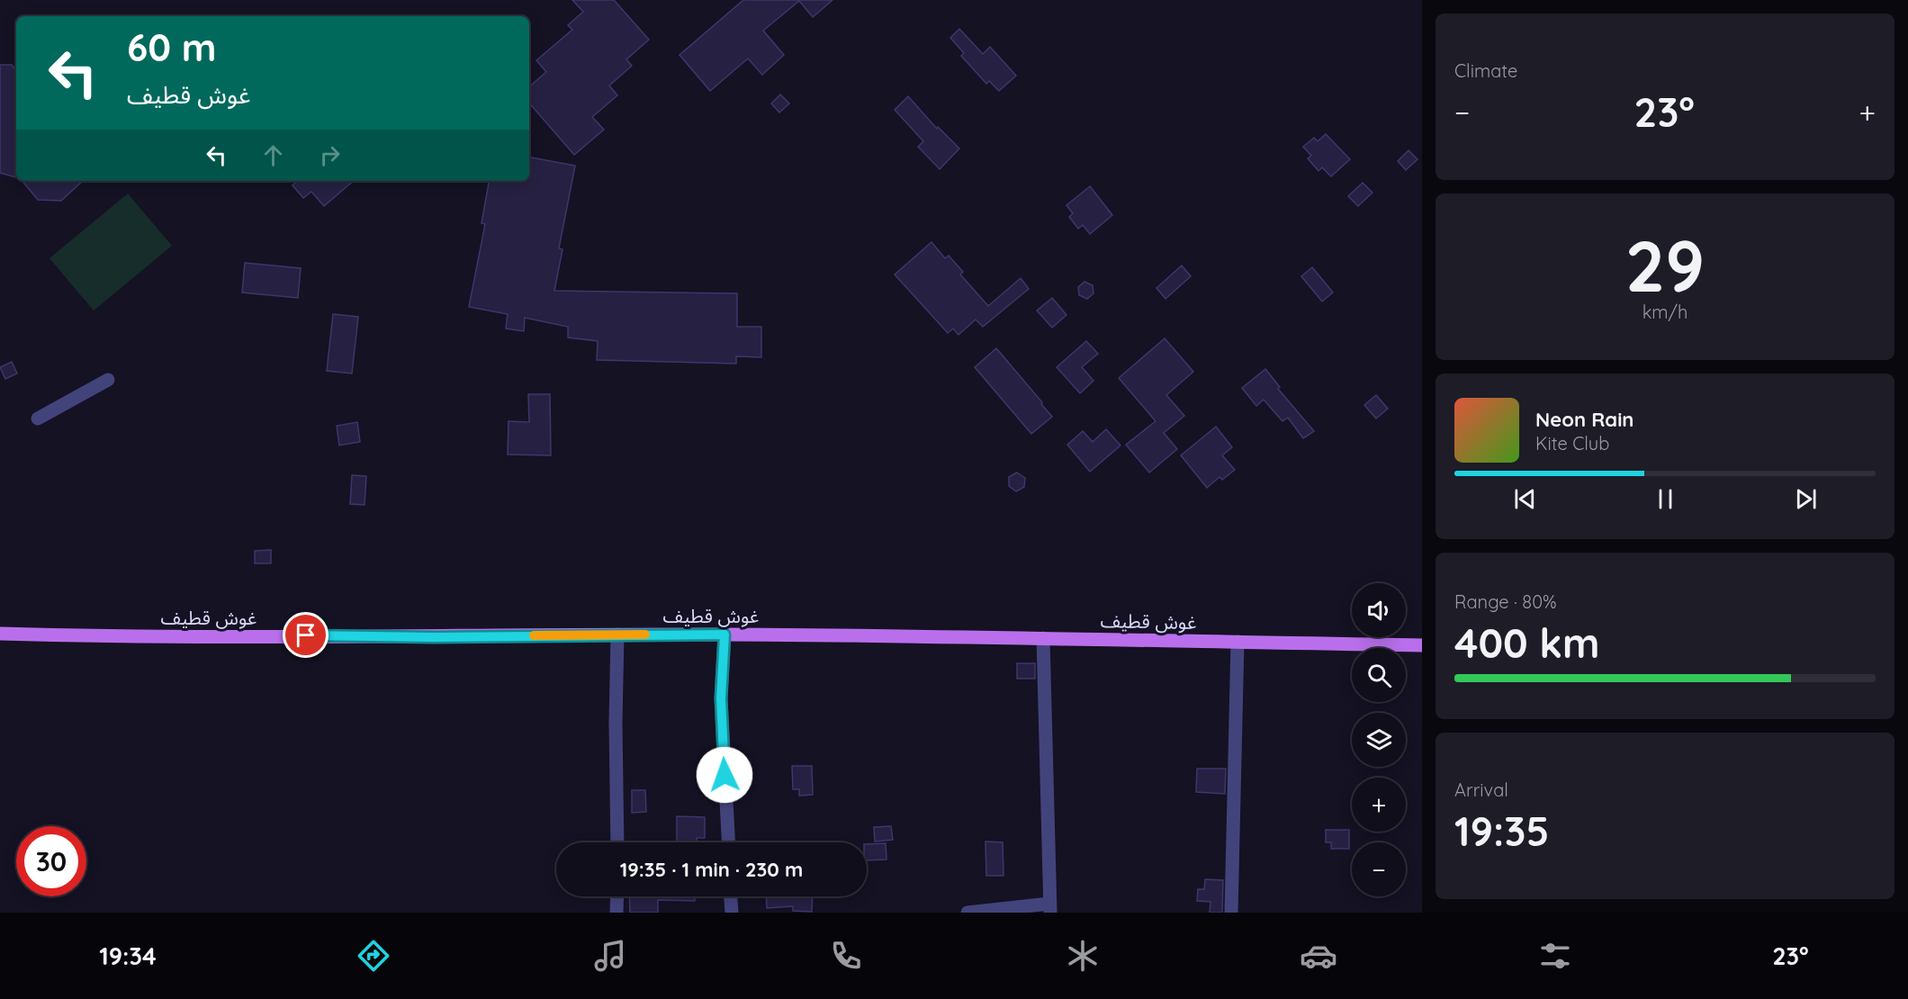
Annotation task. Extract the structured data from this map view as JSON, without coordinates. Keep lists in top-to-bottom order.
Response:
{
  "streets": {
    "main road": ["غوش قطيف"]
  },
  "page": {
    "tile": [
      "Climate",
      ["29", "km/h"],
      ["Range · 80%", "400 km"],
      ["Arrival", "19:35"]
    ],
    "turn": ["60 m", "غوش قطيف"],
    "heat": ["−", "23°", "+"],
    "song": ["Neon Rain", "Kite Club"],
    "map_buttons": ["+", "−"],
    "limit": "30",
    "trip": "19:35 · 1 min · 230 m",
    "tabs": ["19:34", "23°"]
  }
}
